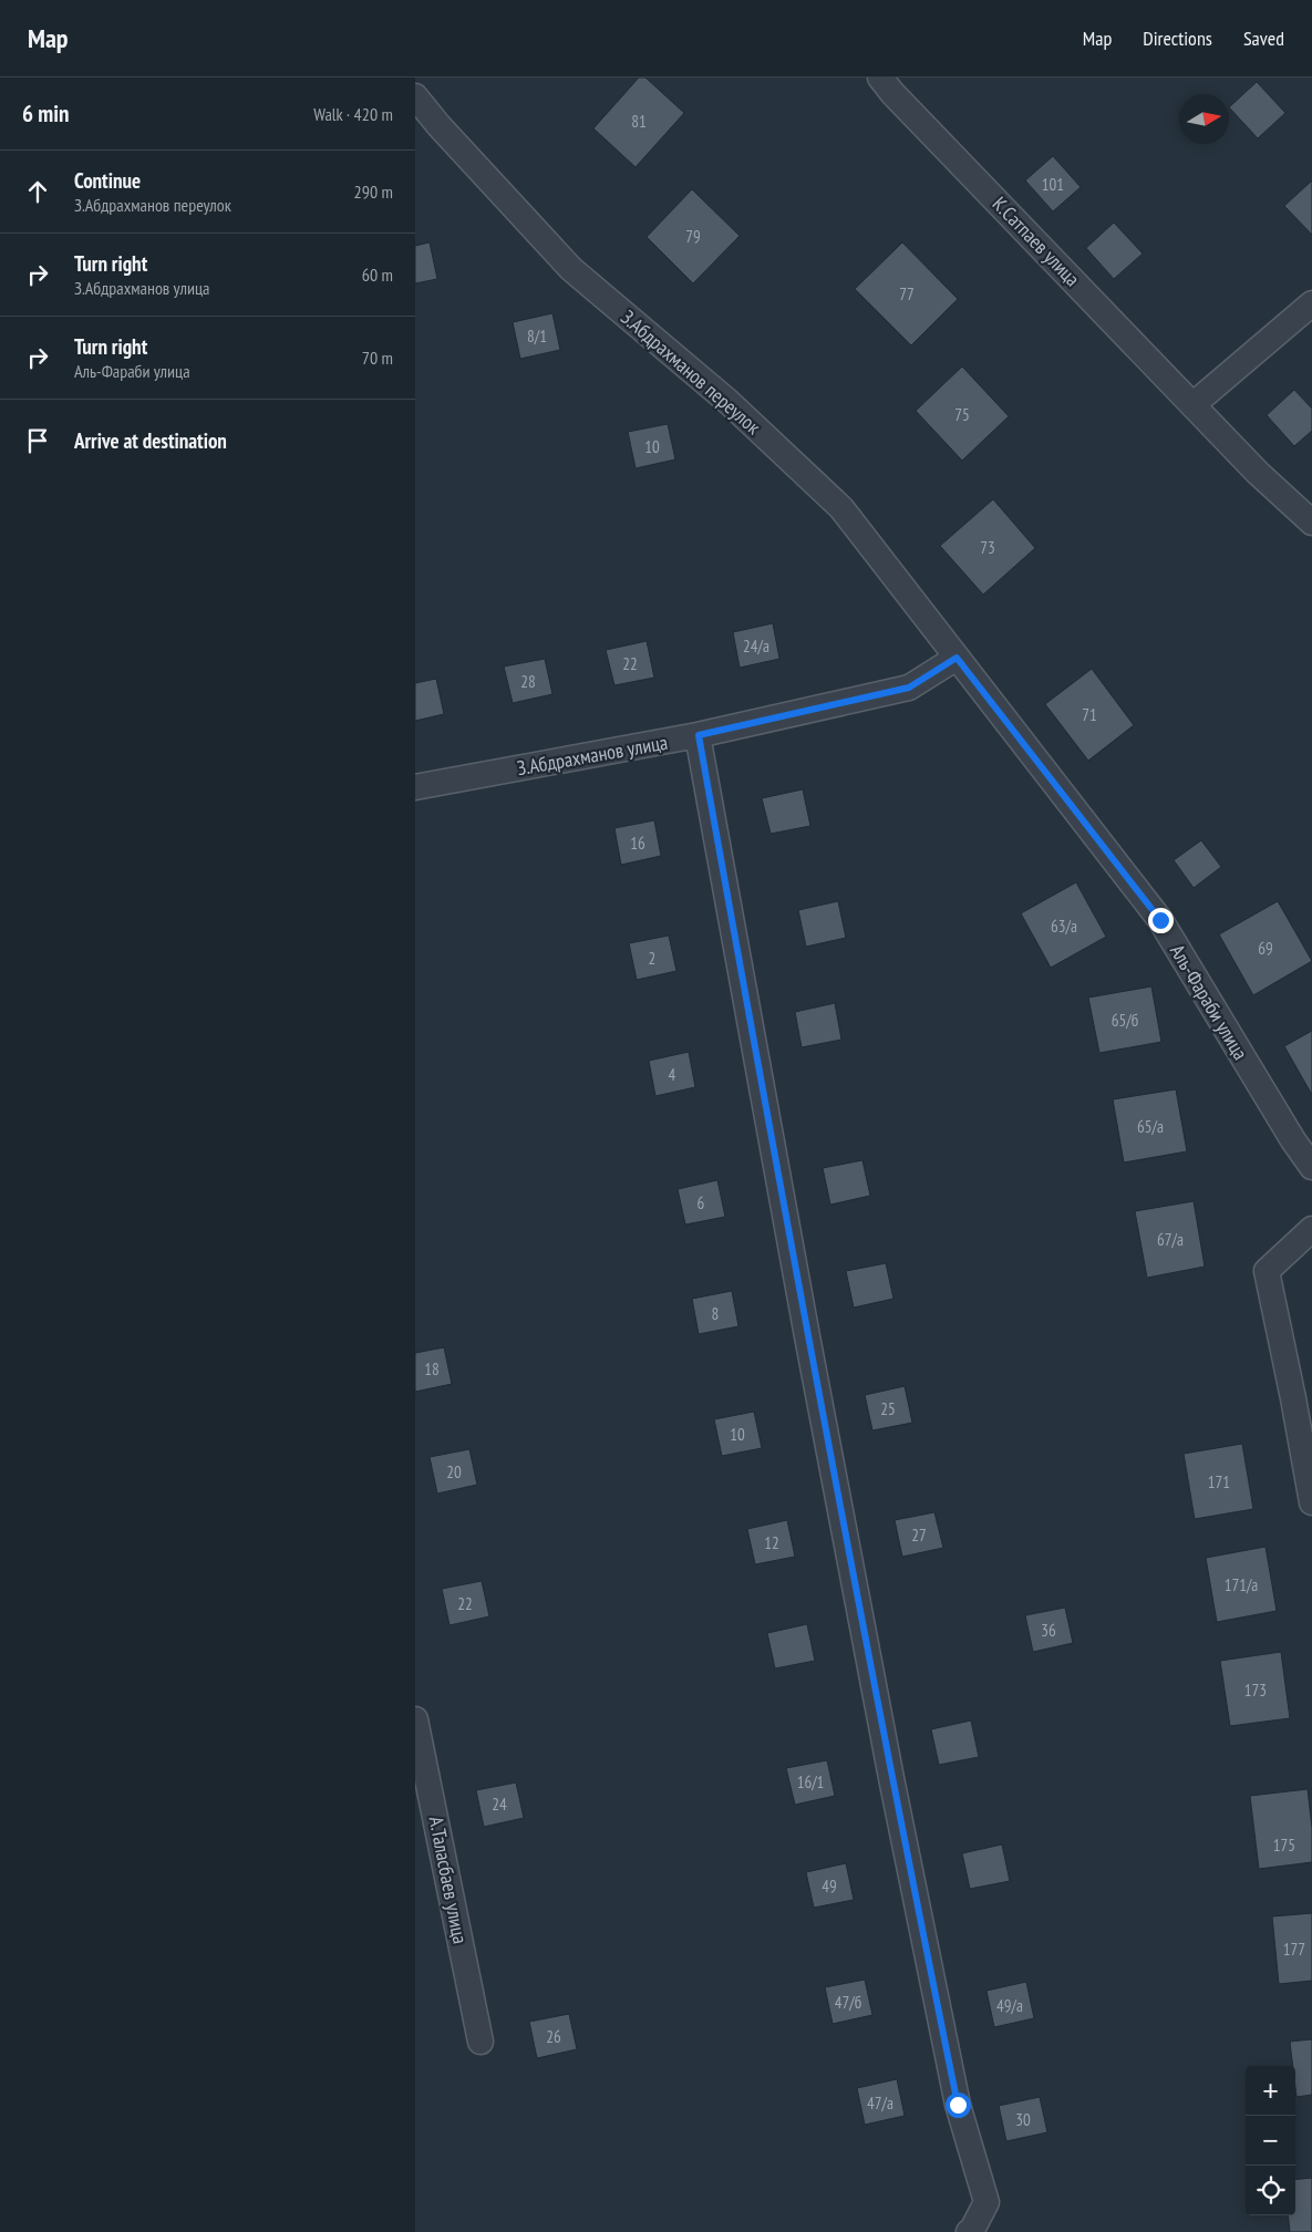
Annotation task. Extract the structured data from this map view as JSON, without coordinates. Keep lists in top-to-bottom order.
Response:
{
  "streets": {
    "street": [
      "К.Сатпаев улица",
      "З.Абдрахманов переулок",
      "З.Абдрахманов улица",
      "Аль-Фараби улица",
      "А.Таласбаев улица"
    ]
  },
  "crossings": [
    ["З.Абдрахманов переулок", "З.Абдрахманов улица"],
    ["З.Абдрахманов переулок", "Аль-Фараби улица"],
    ["З.Абдрахманов улица", "Аль-Фараби улица"]
  ],
  "house_numbers": [
    "81",
    "101",
    "79",
    "77",
    "8/1",
    "75",
    "10",
    "73",
    "24/а",
    "22",
    "28",
    "71",
    "16",
    "63/а",
    "69",
    "2",
    "65/б",
    "4",
    "65/а",
    "6",
    "67/а",
    "8",
    "18",
    "25",
    "10",
    "20",
    "171",
    "27",
    "12",
    "171/а",
    "22",
    "36",
    "173",
    "16/1",
    "24",
    "175",
    "49",
    "177",
    "47/б",
    "49/а",
    "26",
    "47/а",
    "30"
  ],
  "north": "right",
  "page": {
    "header": "Map",
    "nav": ["Map", "Directions", "Saved"],
    "heading": ["6 min", "Walk · 420 m"],
    "list": [
      ["Continue", "З.Абдрахманов переулок", "290 m"],
      ["Turn right", "З.Абдрахманов улица", "60 m"],
      ["Turn right", "Аль-Фараби улица", "70 m"],
      "Arrive at destination"
    ],
    "map_buttons": ["+", "−"]
  }
}
